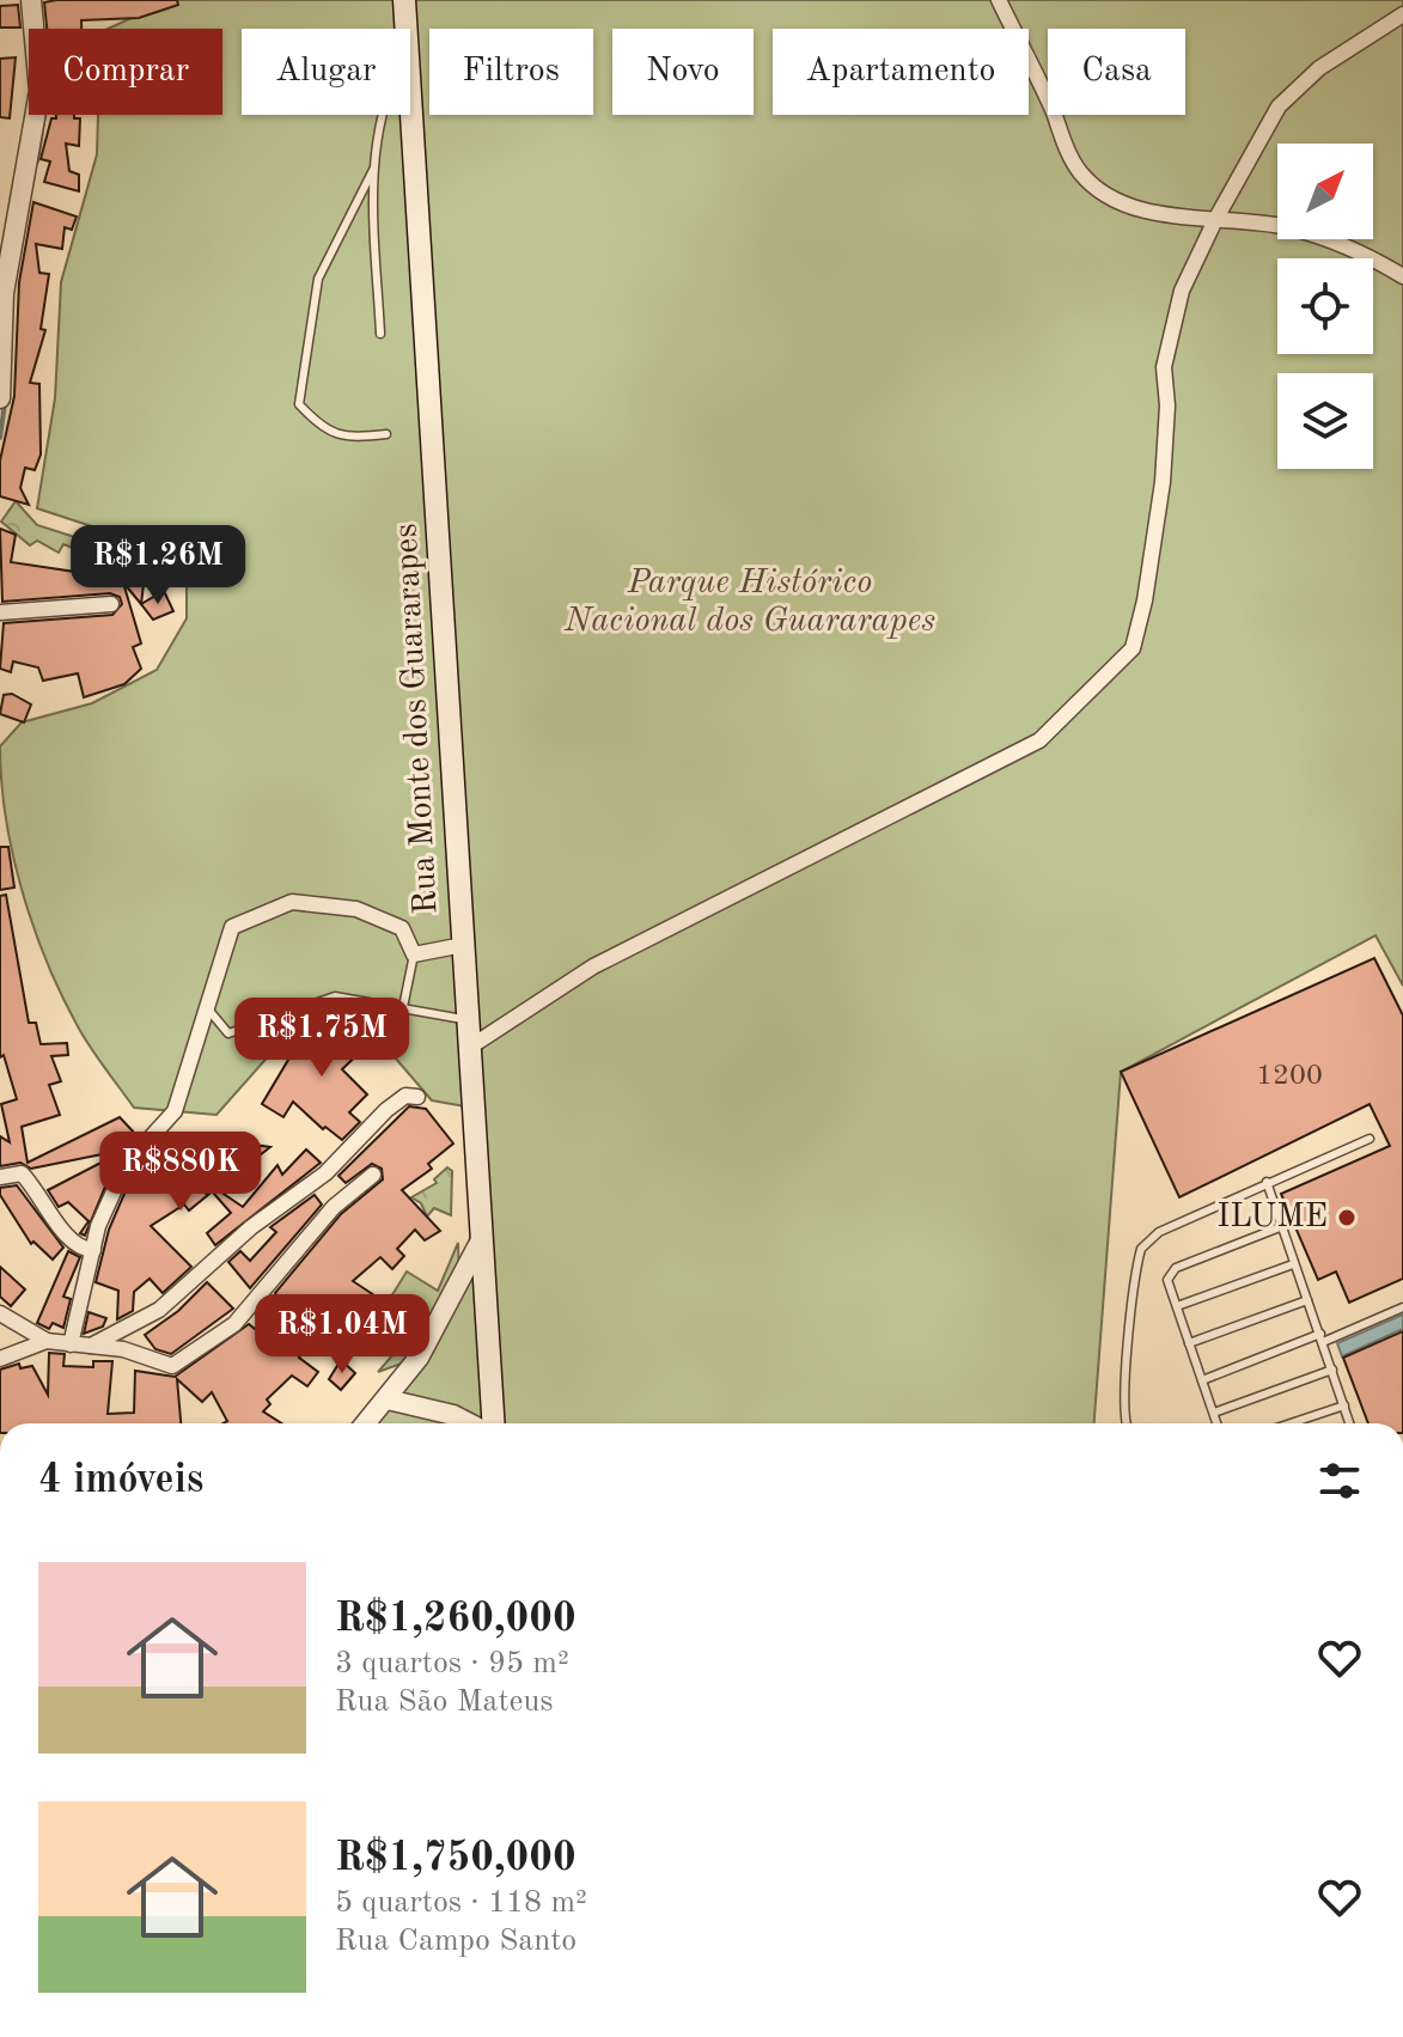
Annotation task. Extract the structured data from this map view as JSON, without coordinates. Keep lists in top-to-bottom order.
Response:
{
  "streets": {
    "main road": ["Rua Monte dos Guararapes"]
  },
  "parks": ["Parque Histórico Nacional dos Guararapes"],
  "places": ["ILUME"],
  "house_numbers": ["1200"],
  "north": "top right",
  "page": {
    "chip": [
      "Comprar",
      "Alugar",
      "Filtros",
      "Novo",
      "Apartamento",
      "Casa"
    ],
    "price": [
      "R$1.26M",
      "R$1.75M",
      "R$880K",
      "R$1.04M"
    ],
    "heading": "4 imóveis",
    "list": [
      {
        "name": "R$1,260,000",
        "note": "3 quartos · 95 m² · Rua São Mateus"
      },
      {
        "name": "R$1,750,000",
        "note": "5 quartos · 118 m² · Rua Campo Santo"
      }
    ]
  }
}
